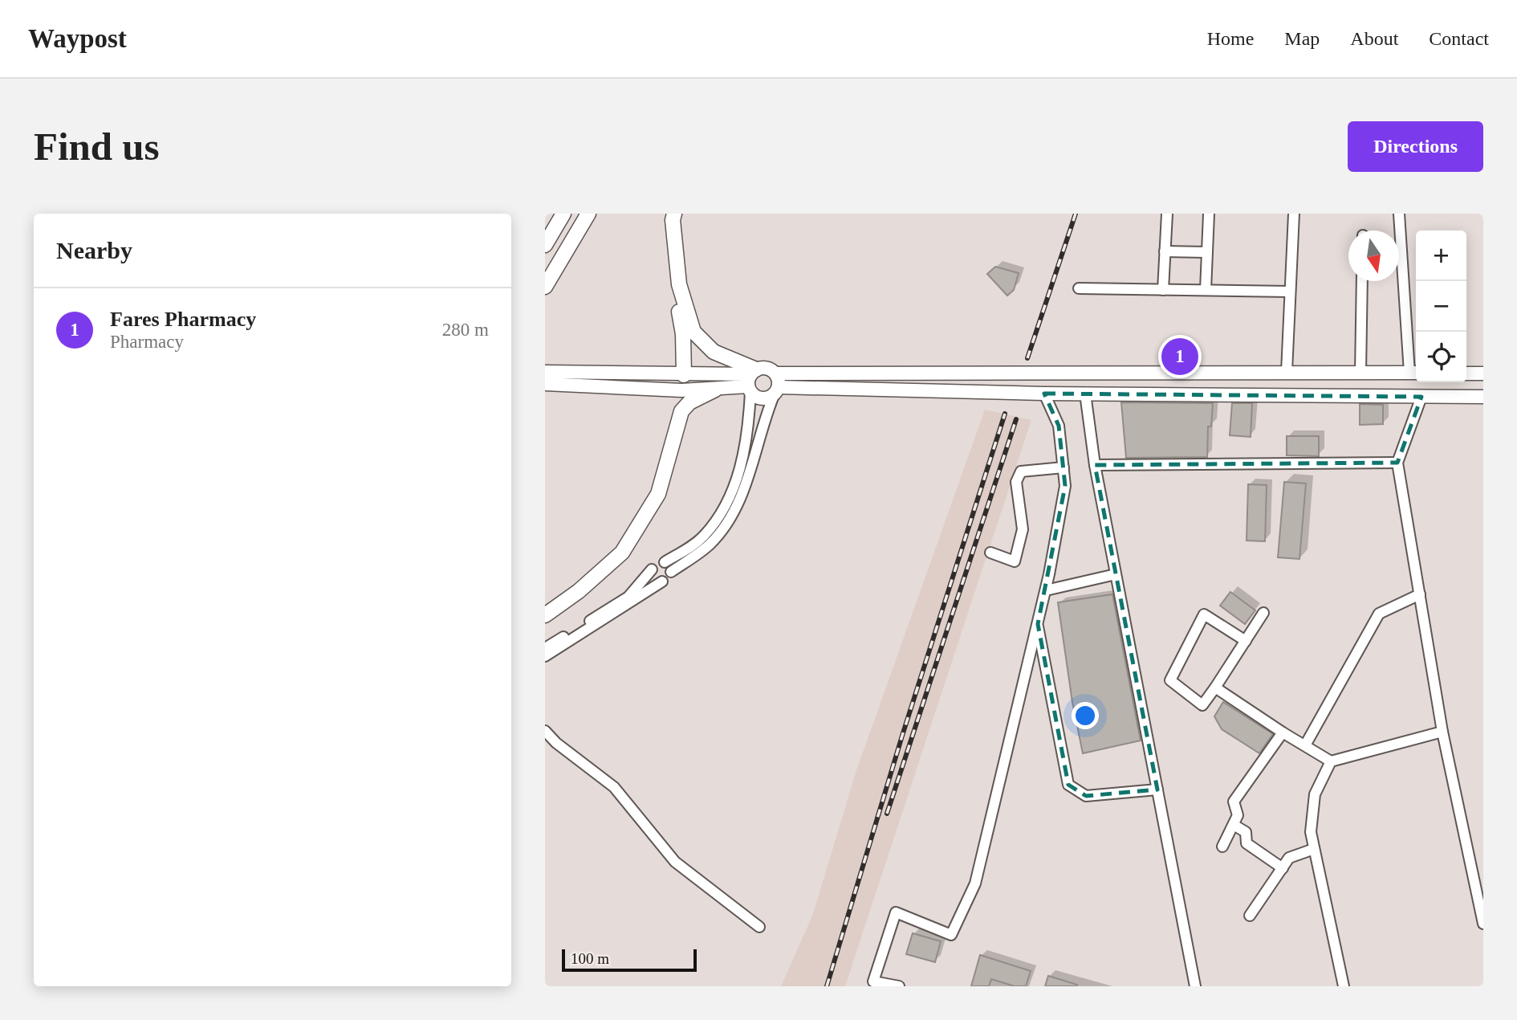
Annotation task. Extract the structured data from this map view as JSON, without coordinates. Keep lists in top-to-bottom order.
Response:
{
  "scale_bar": "100 m",
  "north": "bottom",
  "page": {
    "header": "Waypost",
    "nav": [
      "Home",
      "Map",
      "About",
      "Contact"
    ],
    "buttons": "Directions",
    "title": "Find us",
    "heading": "Nearby",
    "map_buttons": ["+", "−"],
    "list": [
      {
        "mark": "1",
        "name": "Fares Pharmacy",
        "note": "Pharmacy",
        "value": "280 m"
      }
    ],
    "pins": "1",
    "scale": "100 m"
  }
}
